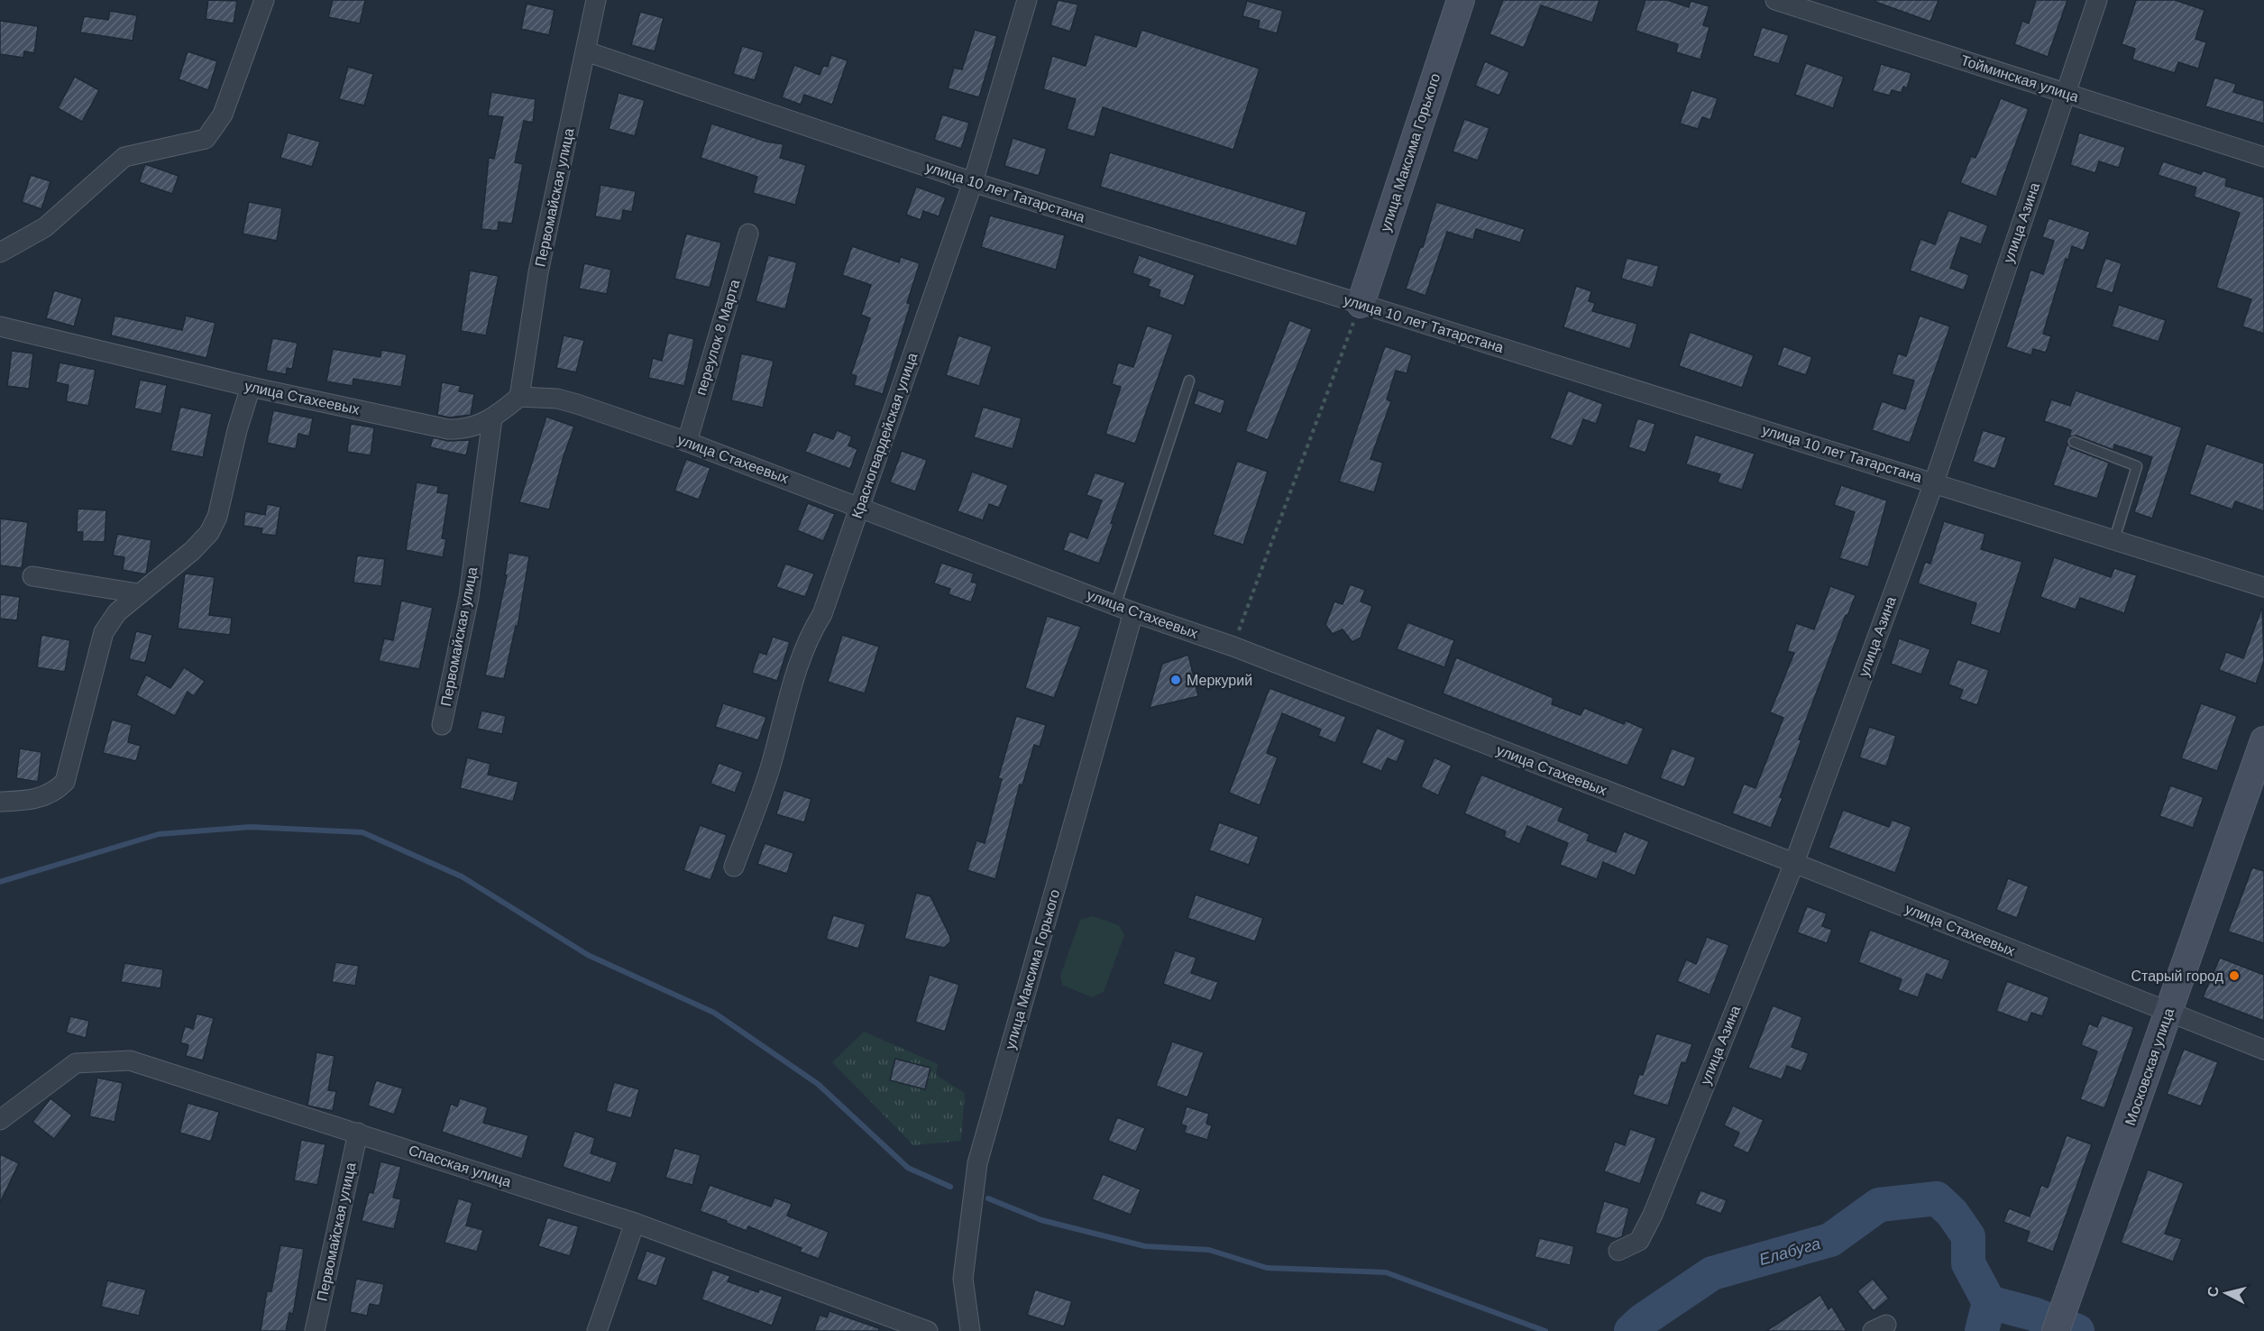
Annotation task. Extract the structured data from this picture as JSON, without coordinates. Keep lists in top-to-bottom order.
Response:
{
  "streets": {
    "main road": ["улица Максима Горького", "Московская улица"],
    "street": [
      "Тойминская улица",
      "улица 10 лет Татарстана",
      "Первомайская улица",
      "улица Азина",
      "переулок 8 Марта",
      "улица Стахеевых",
      "Красногвардейская улица",
      "Спасская улица"
    ]
  },
  "crossings": [
    ["Тойминская улица", "улица Азина"],
    ["улица Максима Горького", "улица 10 лет Татарстана"],
    ["улица Максима Горького", "улица Стахеевых"],
    ["улица 10 лет Татарстана", "Первомайская улица"],
    ["улица 10 лет Татарстана", "улица Азина"],
    ["улица 10 лет Татарстана", "Красногвардейская улица"],
    ["Первомайская улица", "улица Стахеевых"],
    ["Первомайская улица", "Спасская улица"],
    ["улица Азина", "улица Стахеевых"],
    ["переулок 8 Марта", "улица Стахеевых"],
    ["улица Стахеевых", "Красногвардейская улица"],
    ["улица Стахеевых", "Московская улица"]
  ],
  "water": ["Елабуга"],
  "places": ["Меркурий", "Старый город"],
  "north": "left"
}
